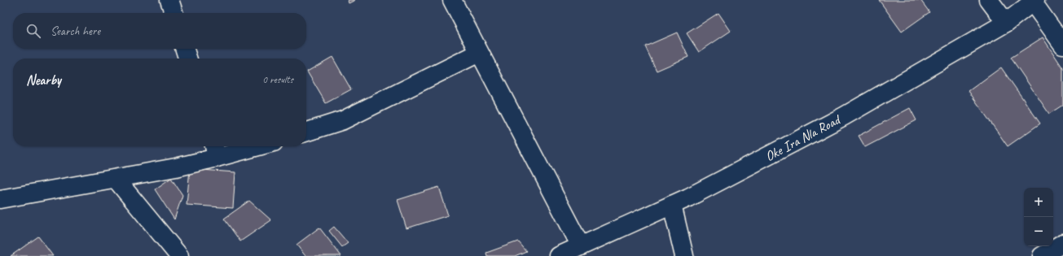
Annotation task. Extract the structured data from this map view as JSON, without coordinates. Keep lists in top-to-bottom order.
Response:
{
  "streets": {
    "street": ["Oke Ira Nla Road"]
  },
  "page": {
    "search": "Search here",
    "heading": ["Nearby", "0 results"],
    "map_buttons": ["+", "−"]
  }
}
